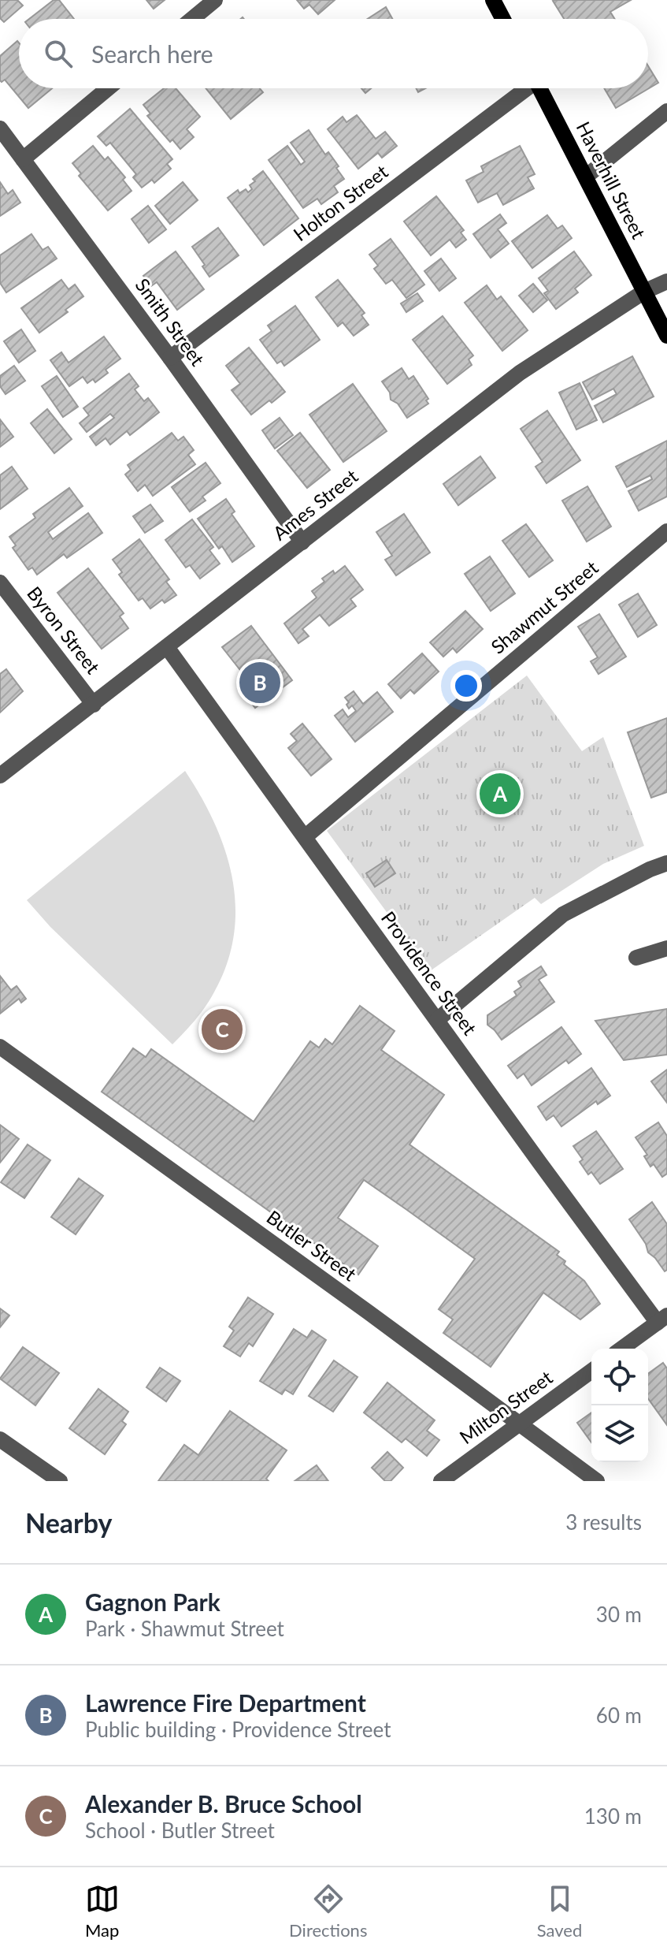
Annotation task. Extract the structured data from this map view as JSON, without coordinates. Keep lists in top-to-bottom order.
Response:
{
  "streets": {
    "main road": ["Haverhill Street"],
    "street": [
      "Holton Street",
      "Smith Street",
      "Ames Street",
      "Shawmut Street",
      "Byron Street",
      "Providence Street",
      "Butler Street",
      "Milton Street"
    ]
  },
  "crossings": [
    ["Haverhill Street", "Ames Street"],
    ["Holton Street", "Smith Street"],
    ["Smith Street", "Ames Street"],
    ["Ames Street", "Byron Street"],
    ["Ames Street", "Providence Street"],
    ["Shawmut Street", "Providence Street"],
    ["Butler Street", "Milton Street"]
  ],
  "page": {
    "search": "Search here",
    "pins": ["B", "A", "C"],
    "heading": ["Nearby", "3 results"],
    "list": [
      {
        "mark": "A",
        "name": "Gagnon Park",
        "note": "Park · Shawmut Street",
        "value": "30 m"
      },
      {
        "mark": "B",
        "name": "Lawrence Fire Department",
        "note": "Public building · Providence Street",
        "value": "60 m"
      },
      {
        "mark": "C",
        "name": "Alexander B. Bruce School",
        "note": "School · Butler Street",
        "value": "130 m"
      }
    ],
    "nav": ["Map", "Directions", "Saved"]
  }
}
